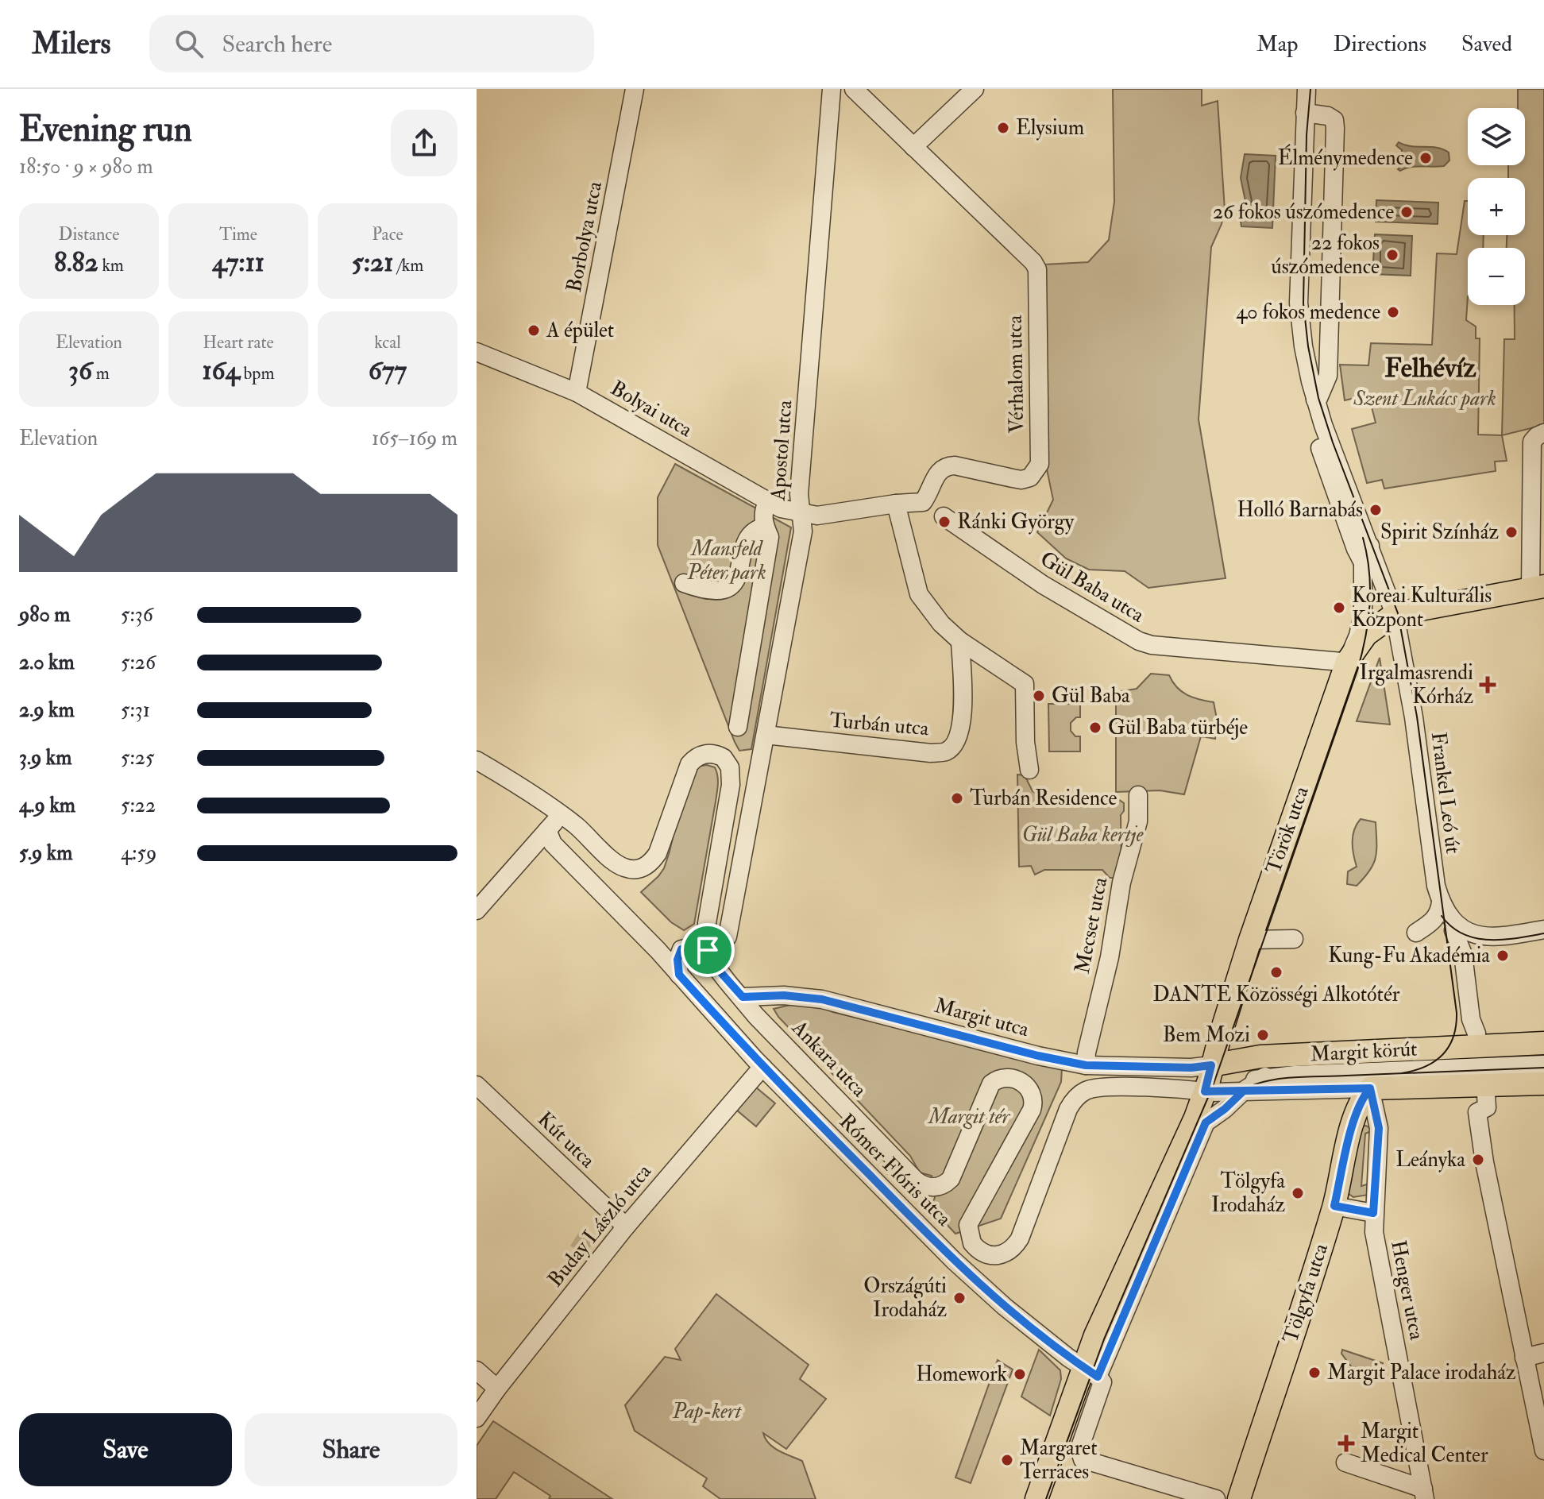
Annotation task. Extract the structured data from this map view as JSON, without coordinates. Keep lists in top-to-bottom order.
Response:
{
  "streets": {
    "main road": ["Török utca", "Margit körút", "Tölgyfa utca"],
    "street": [
      "Borbolya utca",
      "Vérhalom utca",
      "Bolyai utca",
      "Apostol utca",
      "Gül Baba utca",
      "Turbán utca",
      "Frankel Leó út",
      "Mecset utca",
      "Margit utca",
      "Ankara utca",
      "Kút utca",
      "Rómer Flóris utca",
      "Buday László utca",
      "Henger utca"
    ]
  },
  "crossings": [
    ["Borbolya utca", "Bolyai utca"],
    ["Vérhalom utca", "Bolyai utca"],
    ["Vérhalom utca", "Apostol utca"],
    ["Bolyai utca", "Apostol utca"],
    ["Apostol utca", "Turbán utca"],
    ["Apostol utca", "Ankara utca"],
    ["Gül Baba utca", "Frankel Leó út"],
    ["Gül Baba utca", "Török utca"],
    ["Frankel Leó út", "Török utca"],
    ["Török utca", "Margit utca"],
    ["Török utca", "Margit körút"],
    ["Mecset utca", "Margit utca"],
    ["Margit utca", "Margit körút"],
    ["Margit utca", "Ankara utca"],
    ["Margit körút", "Henger utca"],
    ["Margit körút", "Tölgyfa utca"],
    ["Kút utca", "Buday László utca"],
    ["Rómer Flóris utca", "Buday László utca"],
    ["Henger utca", "Tölgyfa utca"]
  ],
  "districts": ["Felhévíz"],
  "parks": [
    "Szent Lukács park",
    "Mansfeld Péter park",
    "Gül Baba kertje",
    "Margit tér",
    "Pap-kert"
  ],
  "places": {
    "other": [
      "Elysium",
      "Élménymedence",
      "26 fokos úszómedence",
      "22 fokos úszómedence",
      "40 fokos medence",
      "A épület",
      "Holló Barnabás",
      "Ránki György",
      "Spirit Színház",
      "Koreai Kulturális Központ",
      "Gül Baba",
      "Gül Baba türbéje",
      "Turbán Residence",
      "Kung-Fu Akadémia",
      "DANTE Közösségi Alkotótér",
      "Bem Mozi",
      "Leányka",
      "Tölgyfa Irodaház",
      "Országúti Irodaház",
      "Margit Palace irodaház",
      "Homework",
      "Margaret Terraces"
    ],
    "health": ["Irgalmasrendi Kórház", "Margit Medical Center"]
  },
  "page": {
    "header": "Milers",
    "search": "Search here",
    "nav": ["Map", "Directions", "Saved"],
    "heading": ["Evening run", "18:50 · 9 × 980 m"],
    "map_buttons": ["+", "−"],
    "stats": [
      ["Distance", "8.82 km"],
      ["Time", "47:11"],
      ["Pace", "5:21 /km"],
      ["Elevation", "36 m"],
      ["Heart rate", "164 bpm"],
      ["kcal", "677"]
    ],
    "chart": ["Elevation", "165–169 m"],
    "list": [
      {
        "name": "980 m",
        "note": "5:36"
      },
      {
        "name": "2.0 km",
        "note": "5:26"
      },
      {
        "name": "2.9 km",
        "note": "5:31"
      },
      {
        "name": "3.9 km",
        "note": "5:25"
      },
      {
        "name": "4.9 km",
        "note": "5:22"
      },
      {
        "name": "5.9 km",
        "note": "4:59"
      }
    ],
    "buttons": ["Save", "Share"]
  }
}
